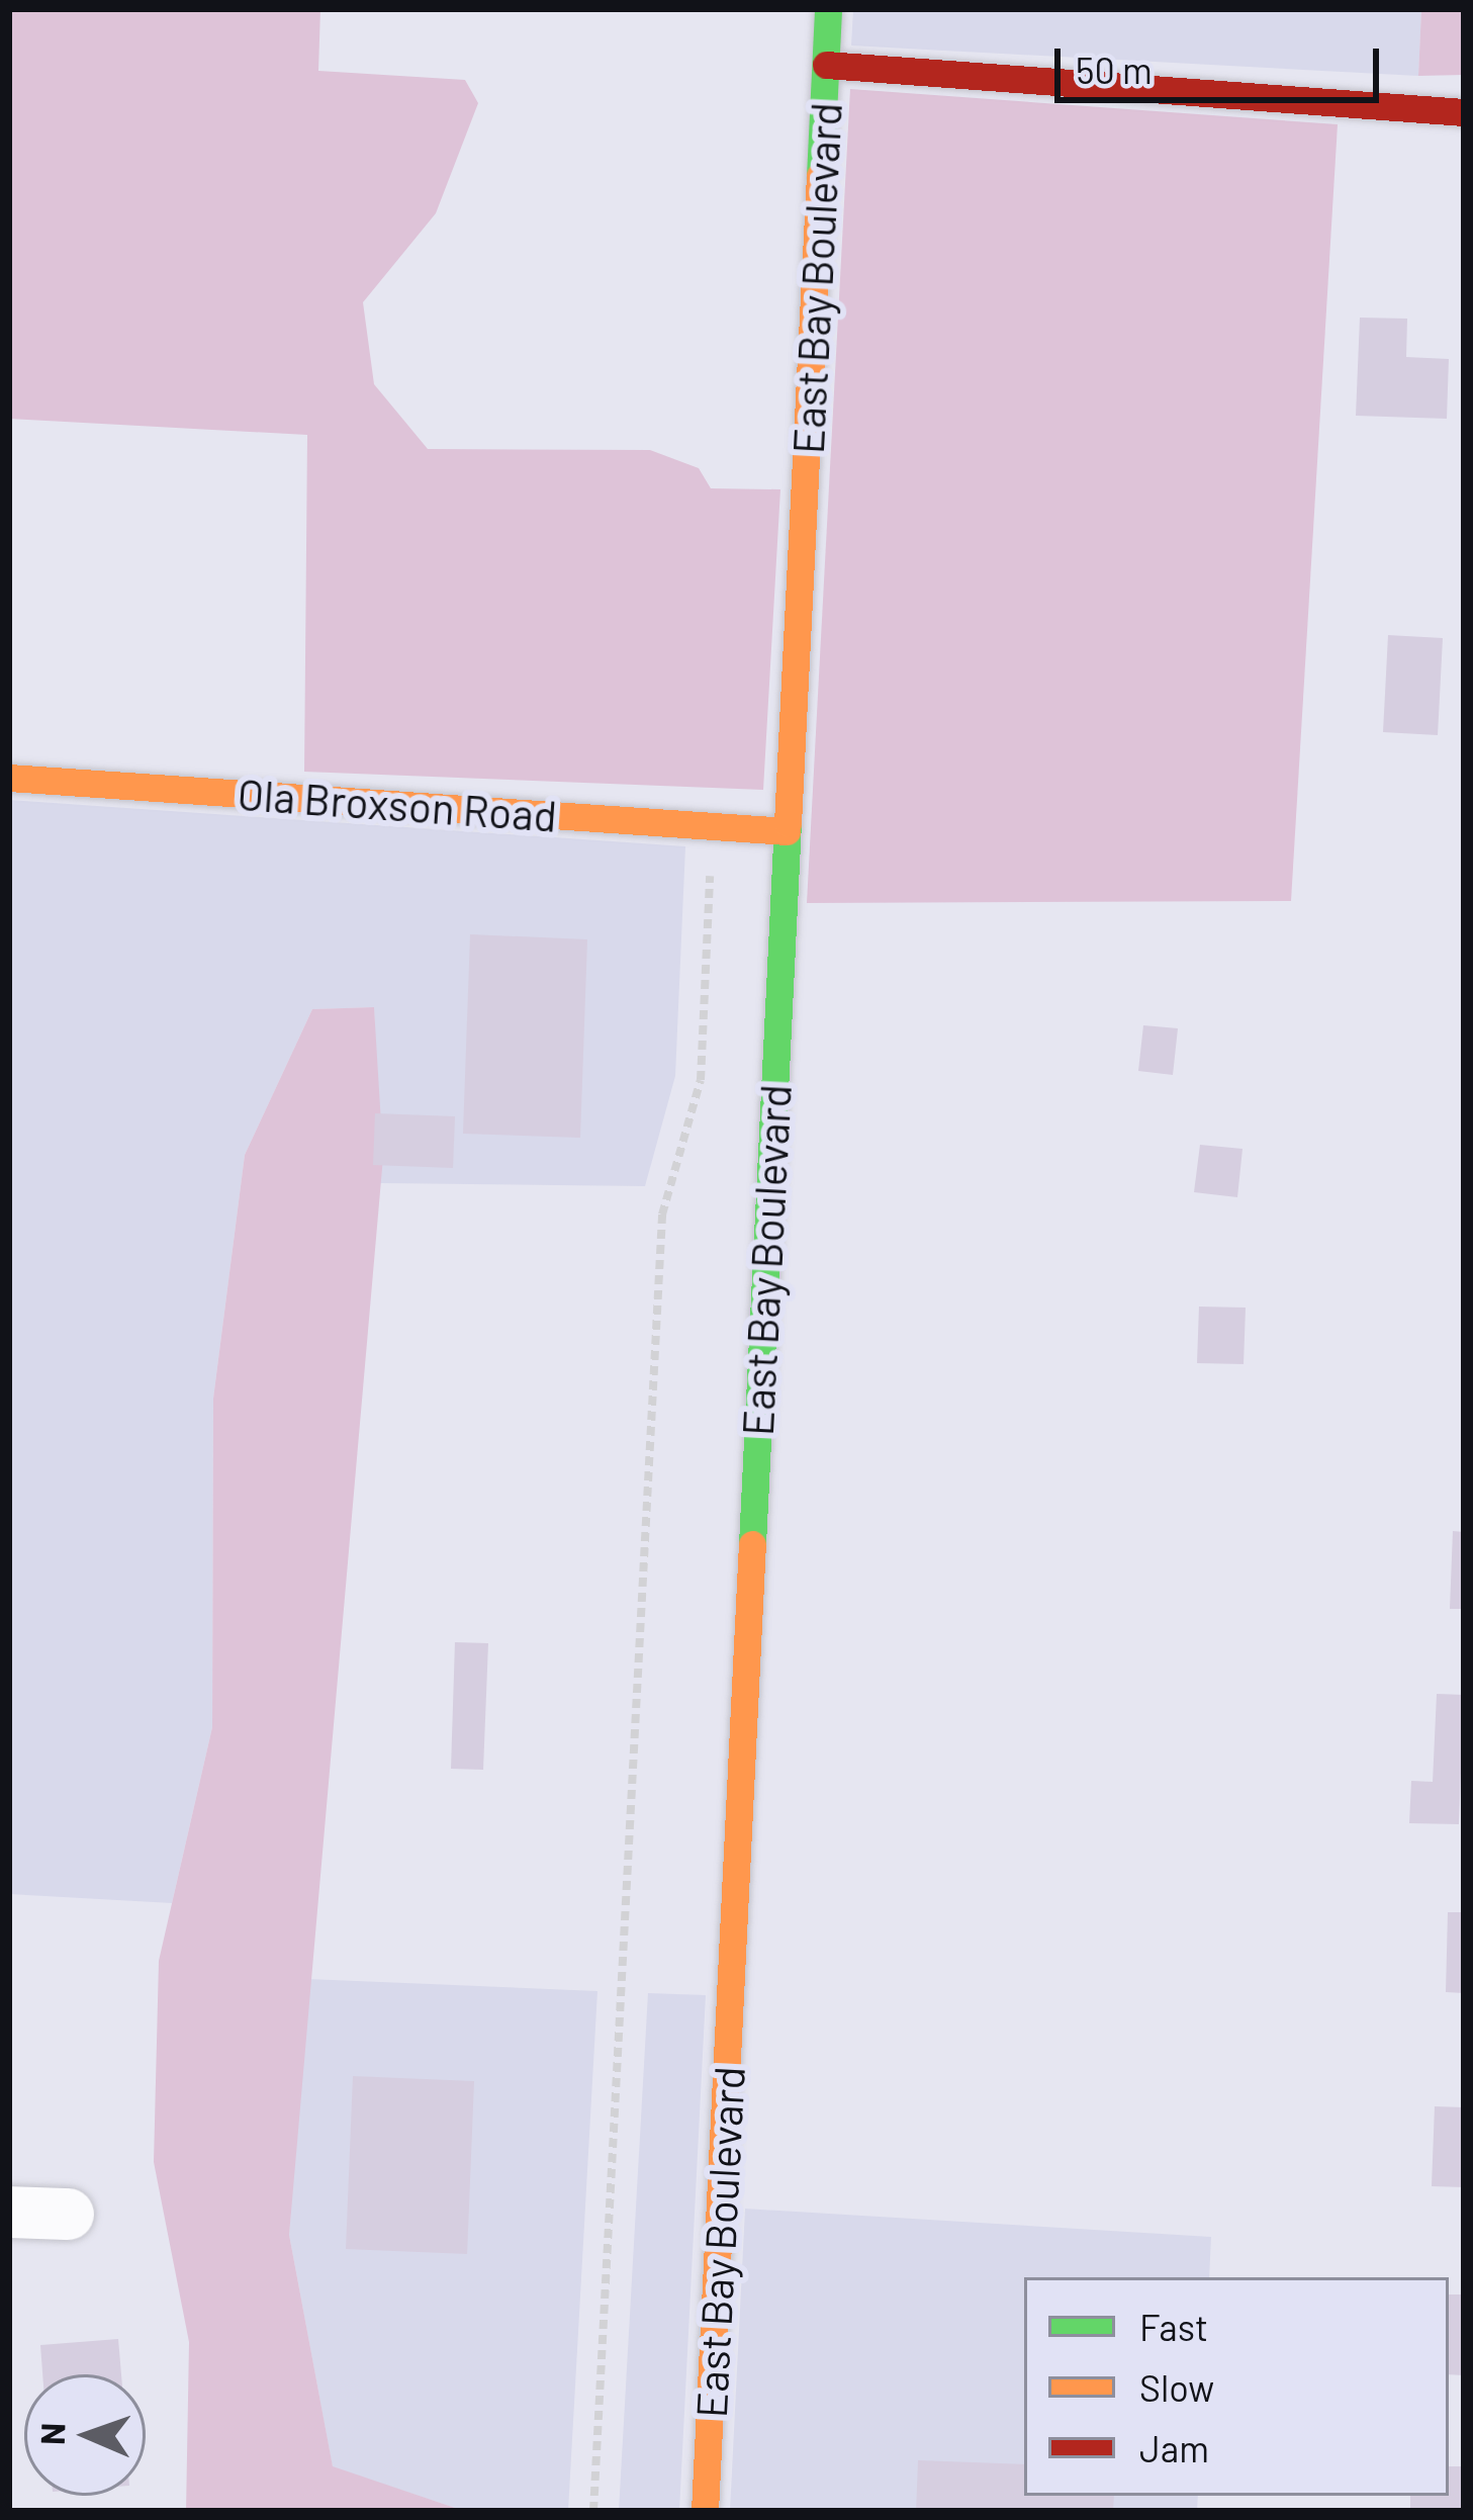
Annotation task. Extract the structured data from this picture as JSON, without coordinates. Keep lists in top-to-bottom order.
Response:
{
  "streets": {
    "main road": ["East Bay Boulevard", "Ola Broxson Road"]
  },
  "crossings": [
    ["East Bay Boulevard", "Ola Broxson Road"]
  ],
  "legend": ["Fast", "Slow", "Jam"],
  "scale_bar": "50 m",
  "north": "left"
}
